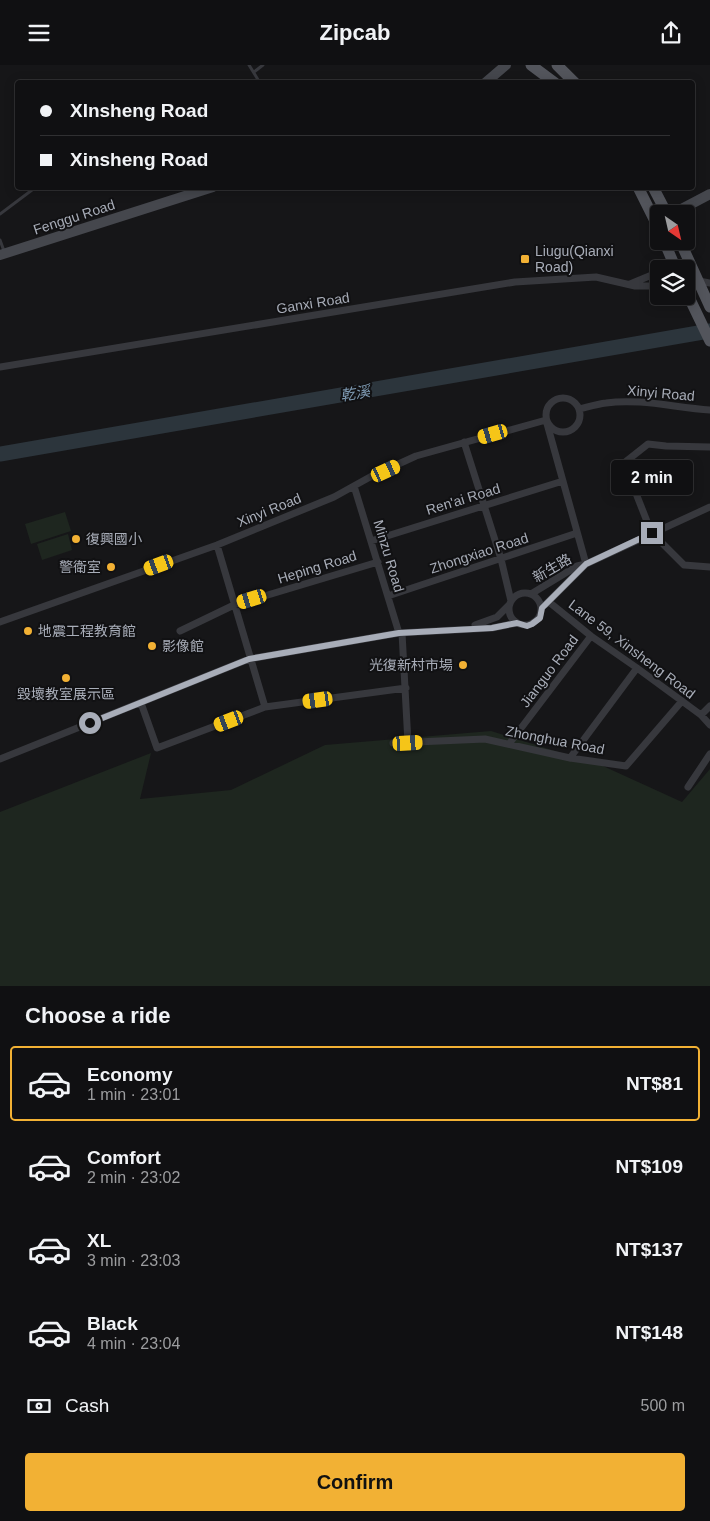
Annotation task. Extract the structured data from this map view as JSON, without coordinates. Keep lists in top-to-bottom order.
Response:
{
  "streets": {
    "street": [
      "Fenggu Road",
      "Ganxi Road",
      "Xinyi Road",
      "Ren'ai Road",
      "Zhongxiao Road",
      "Minzu Road",
      "Heping Road",
      "新生路",
      "Lane 59, Xinsheng Road",
      "Jianguo Road",
      "Zhonghua Road"
    ]
  },
  "crossings": [
    ["Xinyi Road", "Minzu Road"],
    ["Ren'ai Road", "Minzu Road"],
    ["Zhongxiao Road", "Minzu Road"],
    ["Minzu Road", "Heping Road"],
    ["Minzu Road", "Zhonghua Road"],
    ["Lane 59, Xinsheng Road", "Jianguo Road"],
    ["Lane 59, Xinsheng Road", "Zhonghua Road"],
    ["Jianguo Road", "Zhonghua Road"]
  ],
  "water": ["乾溪"],
  "places": {
    "transit": ["Liugu(Qianxi Road)"],
    "other": [
      "復興國小",
      "警衛室",
      "地震工程教育館",
      "影像館",
      "光復新村市場",
      "毀壞教室展示區"
    ]
  },
  "north": "bottom right",
  "page": {
    "header": "Zipcab",
    "banner": ["XInsheng Road", "Xinsheng Road"],
    "bubble": "2 min",
    "heading": "Choose a ride",
    "list": [
      {
        "name": "Economy",
        "note": "1 min · 23:01",
        "value": "NT$81"
      },
      {
        "name": "Comfort",
        "note": "2 min · 23:02",
        "value": "NT$109"
      },
      {
        "name": "XL",
        "note": "3 min · 23:03",
        "value": "NT$137"
      },
      {
        "name": "Black",
        "note": "4 min · 23:04",
        "value": "NT$148"
      }
    ],
    "pay": ["Cash", "500 m"],
    "buttons": "Confirm"
  }
}
